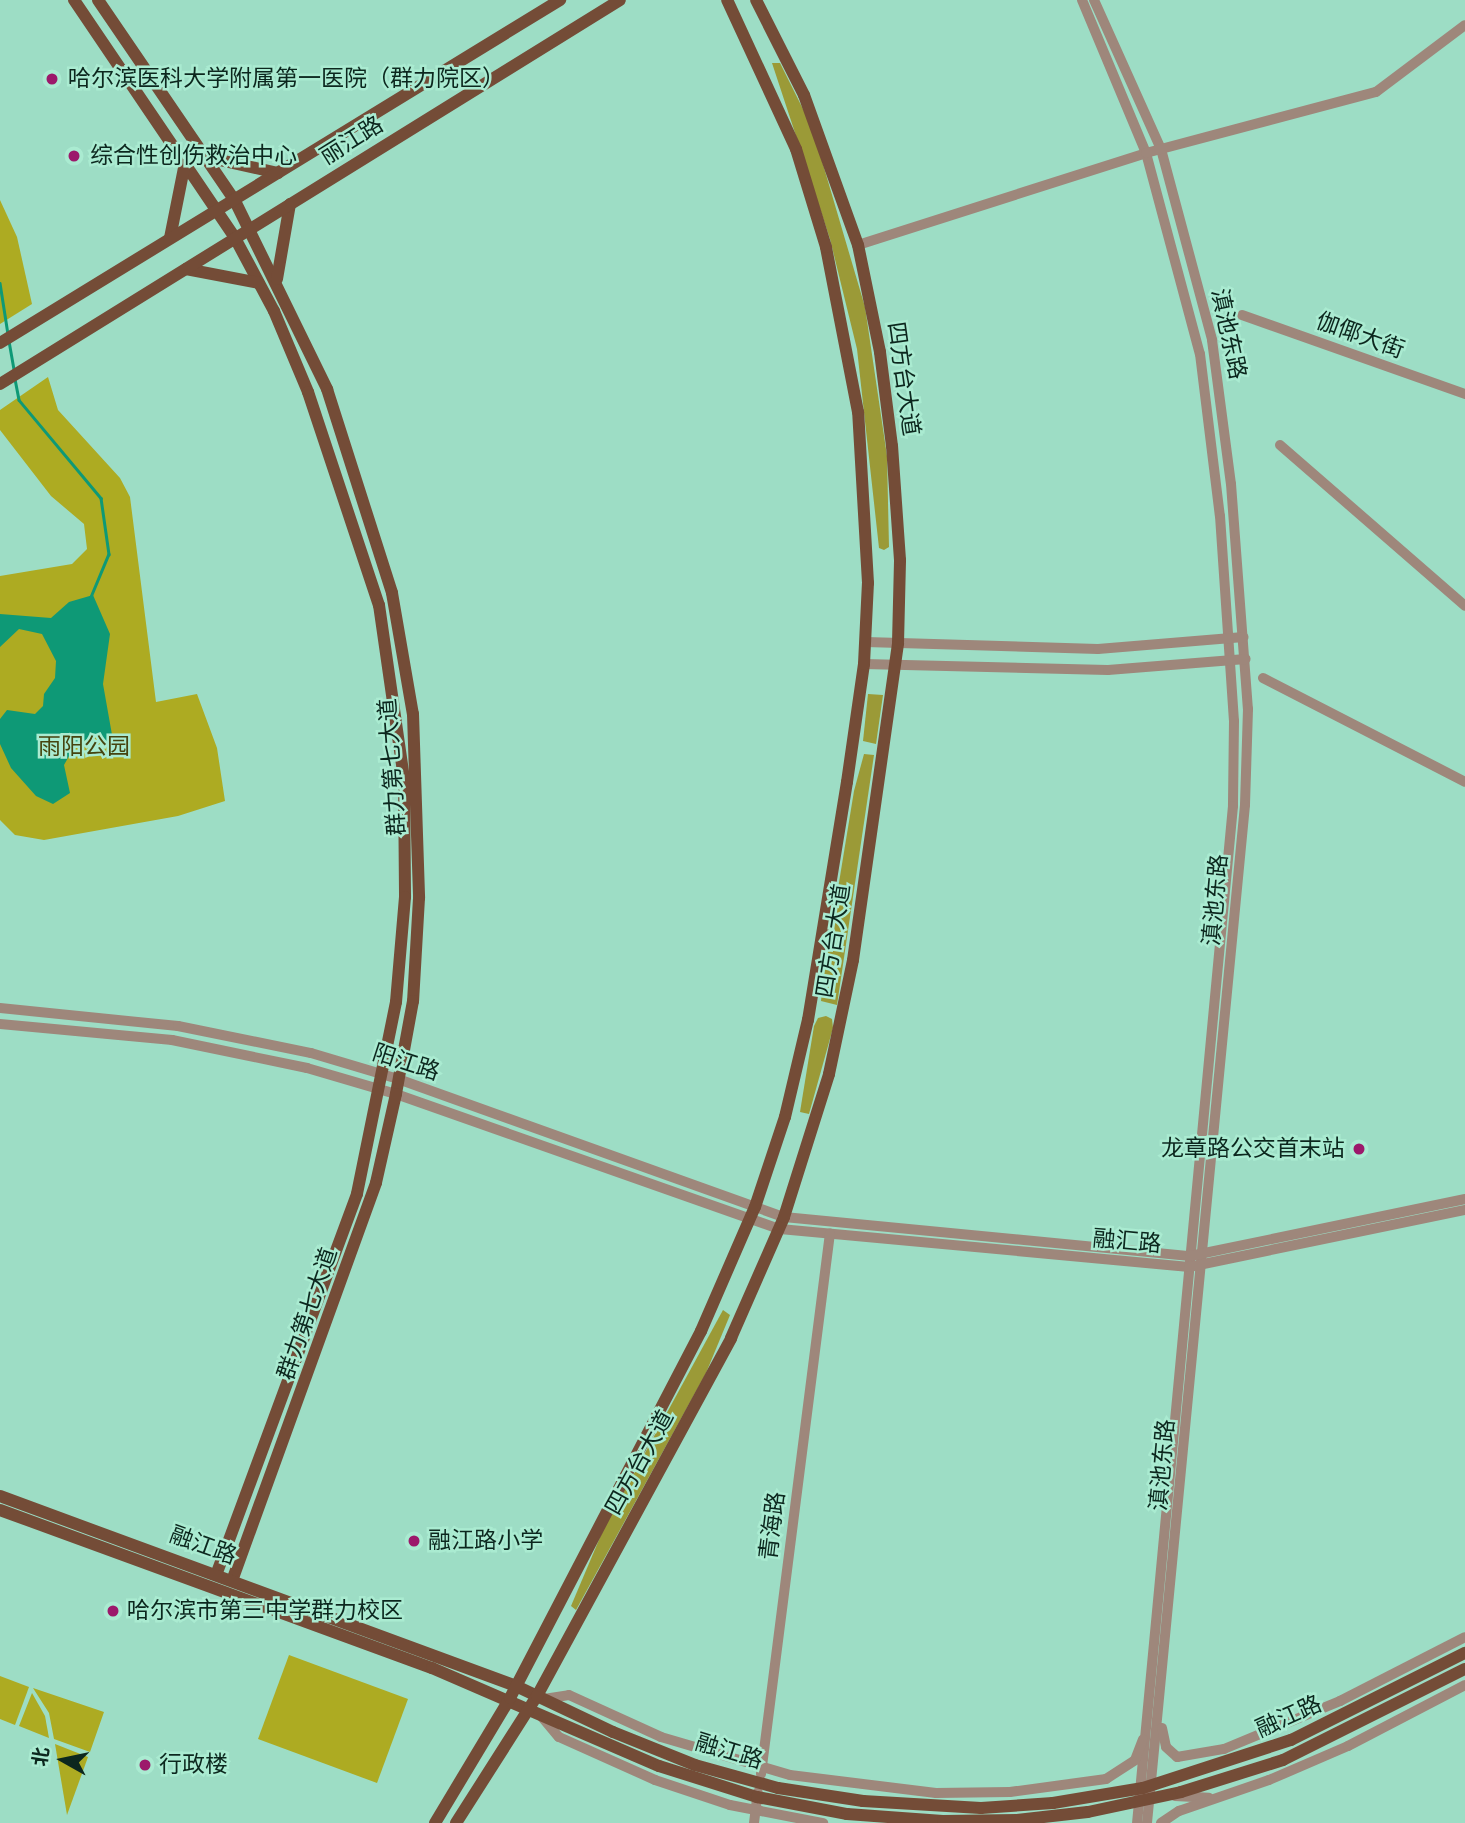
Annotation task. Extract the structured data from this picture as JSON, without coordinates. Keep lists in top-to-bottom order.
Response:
{
  "streets": {
    "main road": [
      "丽江路",
      "四方台大道",
      "群力第七大道",
      "融江路"
    ],
    "street": [
      "滇池东路",
      "伽倻大街",
      "阳江路",
      "融汇路",
      "青海路"
    ]
  },
  "crossings": [
    ["丽江路", "群力第七大道"],
    ["滇池东路", "融汇路"],
    ["滇池东路", "融江路"],
    ["四方台大道", "阳江路"],
    ["四方台大道", "融汇路"],
    ["四方台大道", "融江路"],
    ["群力第七大道", "阳江路"],
    ["群力第七大道", "融江路"],
    ["阳江路", "融汇路"],
    ["融汇路", "青海路"],
    ["青海路", "融江路"]
  ],
  "parks": ["雨阳公园"],
  "places": [
    "哈尔滨医科大学附属第一医院（群力院区）",
    "综合性创伤救治中心",
    "龙章路公交首末站",
    "融江路小学",
    "哈尔滨市第三中学群力校区",
    "行政楼"
  ],
  "north": "left"
}
